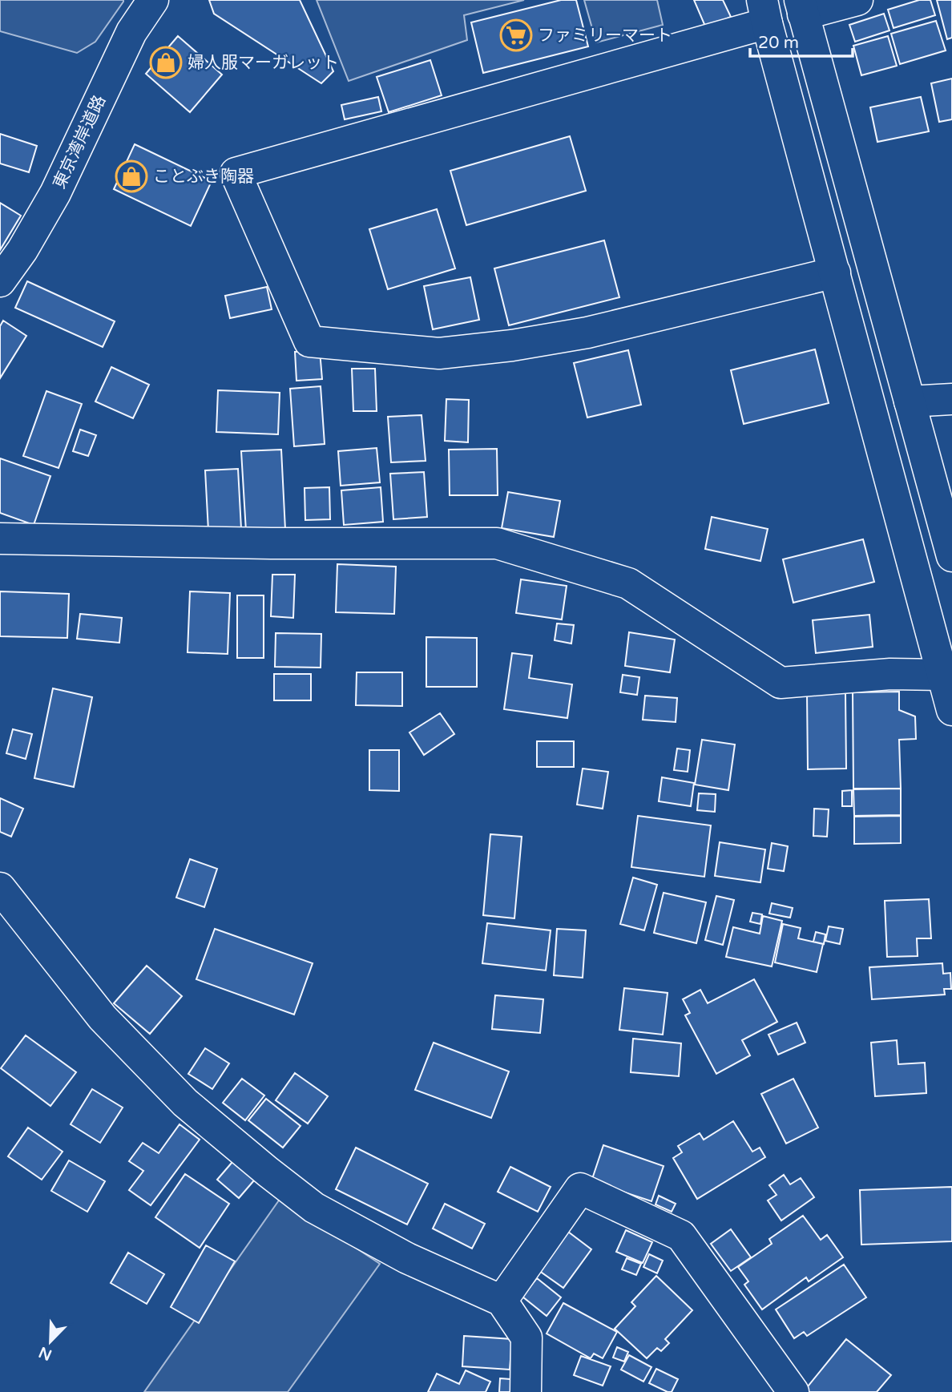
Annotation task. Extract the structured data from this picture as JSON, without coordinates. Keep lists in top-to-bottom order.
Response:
{
  "streets": {
    "main road": ["東京湾岸道路"]
  },
  "places": {
    "supermarket": ["ファミリーマート"],
    "shop": ["婦人服マーガレット", "ことぶき陶器"]
  },
  "scale_bar": "20 m",
  "north": "bottom left"
}
